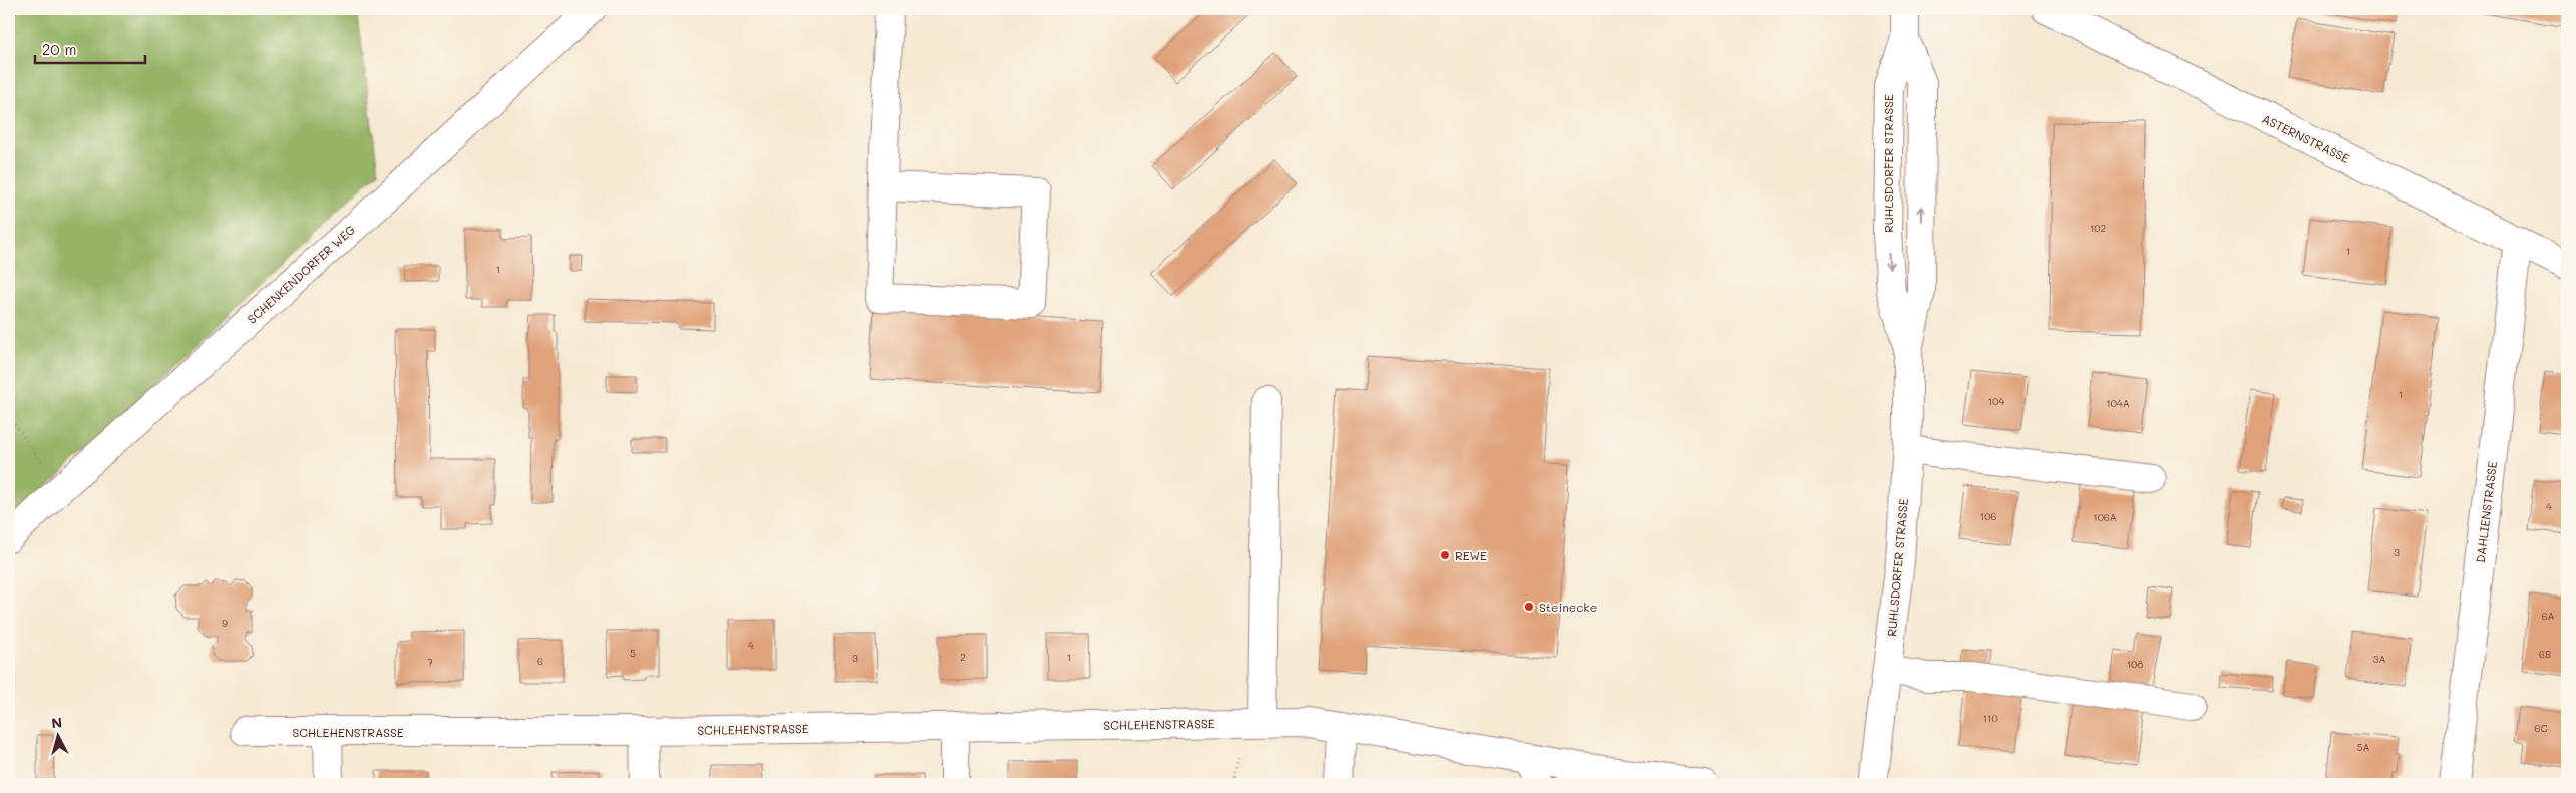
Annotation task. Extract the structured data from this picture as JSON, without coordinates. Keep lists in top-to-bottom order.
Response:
{
  "streets": {
    "street": [
      "ASTERNSTRASSE",
      "RUHLSDORFER STRASSE",
      "SCHENKENDORFER WEG",
      "DAHLIENSTRASSE",
      "SCHLEHENSTRASSE"
    ]
  },
  "crossings": [
    ["ASTERNSTRASSE", "DAHLIENSTRASSE"]
  ],
  "places": ["REWE", "Steinecke"],
  "house_numbers": [
    "102",
    "1",
    "1",
    "1",
    "104",
    "104A",
    "4",
    "106",
    "106A",
    "3",
    "6A",
    "9",
    "4",
    "5",
    "6B",
    "2",
    "1",
    "3",
    "3A",
    "6",
    "7",
    "108",
    "110",
    "6C",
    "5A"
  ],
  "scale_bar": "20 m",
  "north": "top"
}
